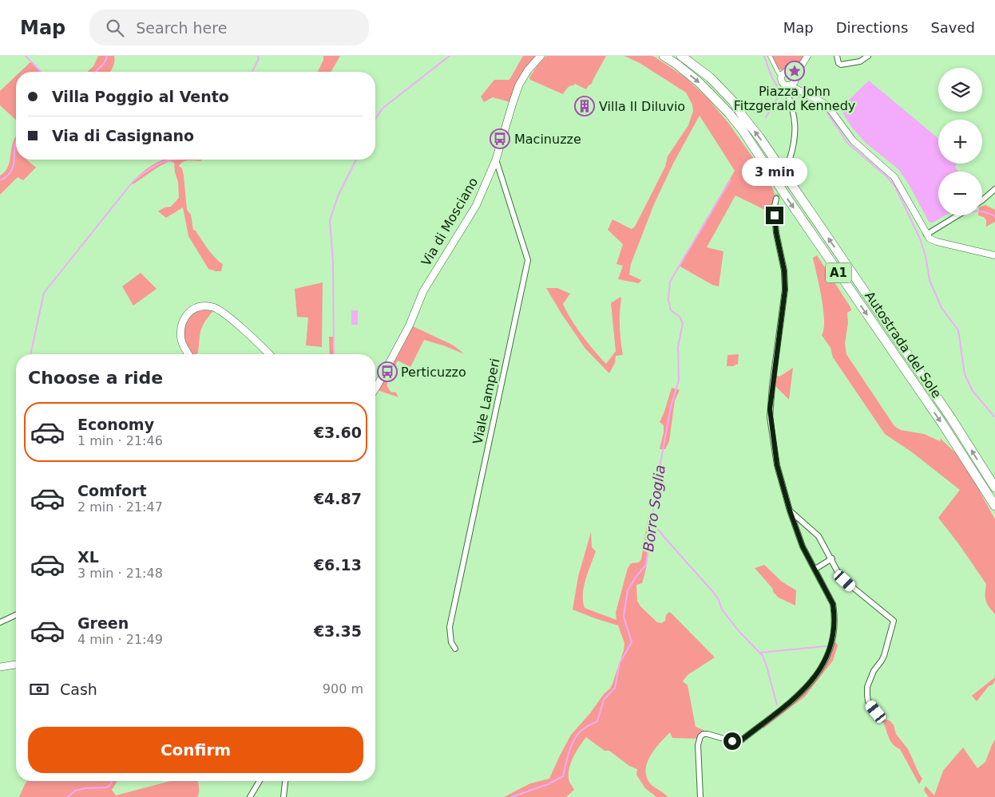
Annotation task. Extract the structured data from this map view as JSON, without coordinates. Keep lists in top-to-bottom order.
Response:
{
  "streets": {
    "highway": ["A1", "Autostrada del Sole"],
    "main road": ["Via di Mosciano"],
    "street": ["Viale Lamperi"]
  },
  "crossings": [
    ["Via di Mosciano", "Viale Lamperi"]
  ],
  "water": ["Borro Soglia"],
  "places": {
    "place": ["Piazza John Fitzgerald Kennedy"],
    "building": ["Villa Il Diluvio"],
    "bus stop": ["Macinuzze", "Perticuzzo"]
  },
  "page": {
    "header": "Map",
    "search": "Search here",
    "nav": ["Map", "Directions", "Saved"],
    "map_buttons": ["+", "−"],
    "banner": ["Villa Poggio al Vento", "Via di Casignano"],
    "bubble": "3 min",
    "heading": "Choose a ride",
    "list": [
      {
        "name": "Economy",
        "note": "1 min · 21:46",
        "value": "€3.60"
      },
      {
        "name": "Comfort",
        "note": "2 min · 21:47",
        "value": "€4.87"
      },
      {
        "name": "XL",
        "note": "3 min · 21:48",
        "value": "€6.13"
      },
      {
        "name": "Green",
        "note": "4 min · 21:49",
        "value": "€3.35"
      }
    ],
    "pay": ["Cash", "900 m"],
    "buttons": "Confirm"
  }
}
